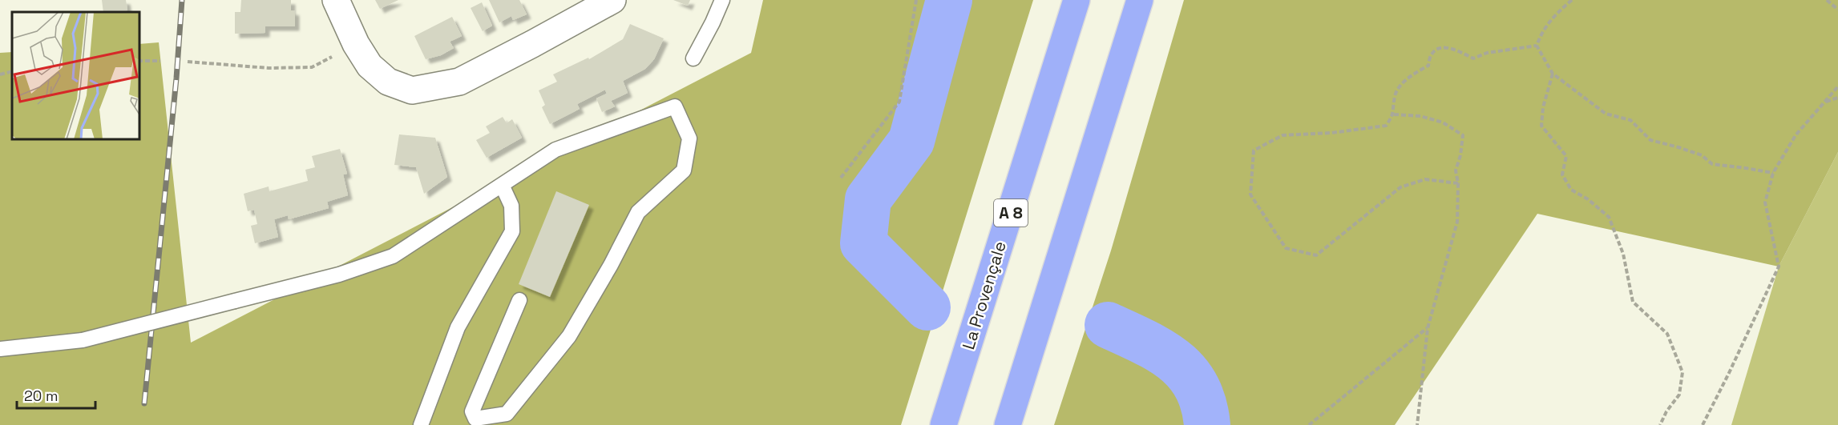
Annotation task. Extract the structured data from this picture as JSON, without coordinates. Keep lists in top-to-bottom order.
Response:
{
  "streets": {
    "highway": ["A 8", "La Provençale"]
  },
  "scale_bar": "20 m"
}
